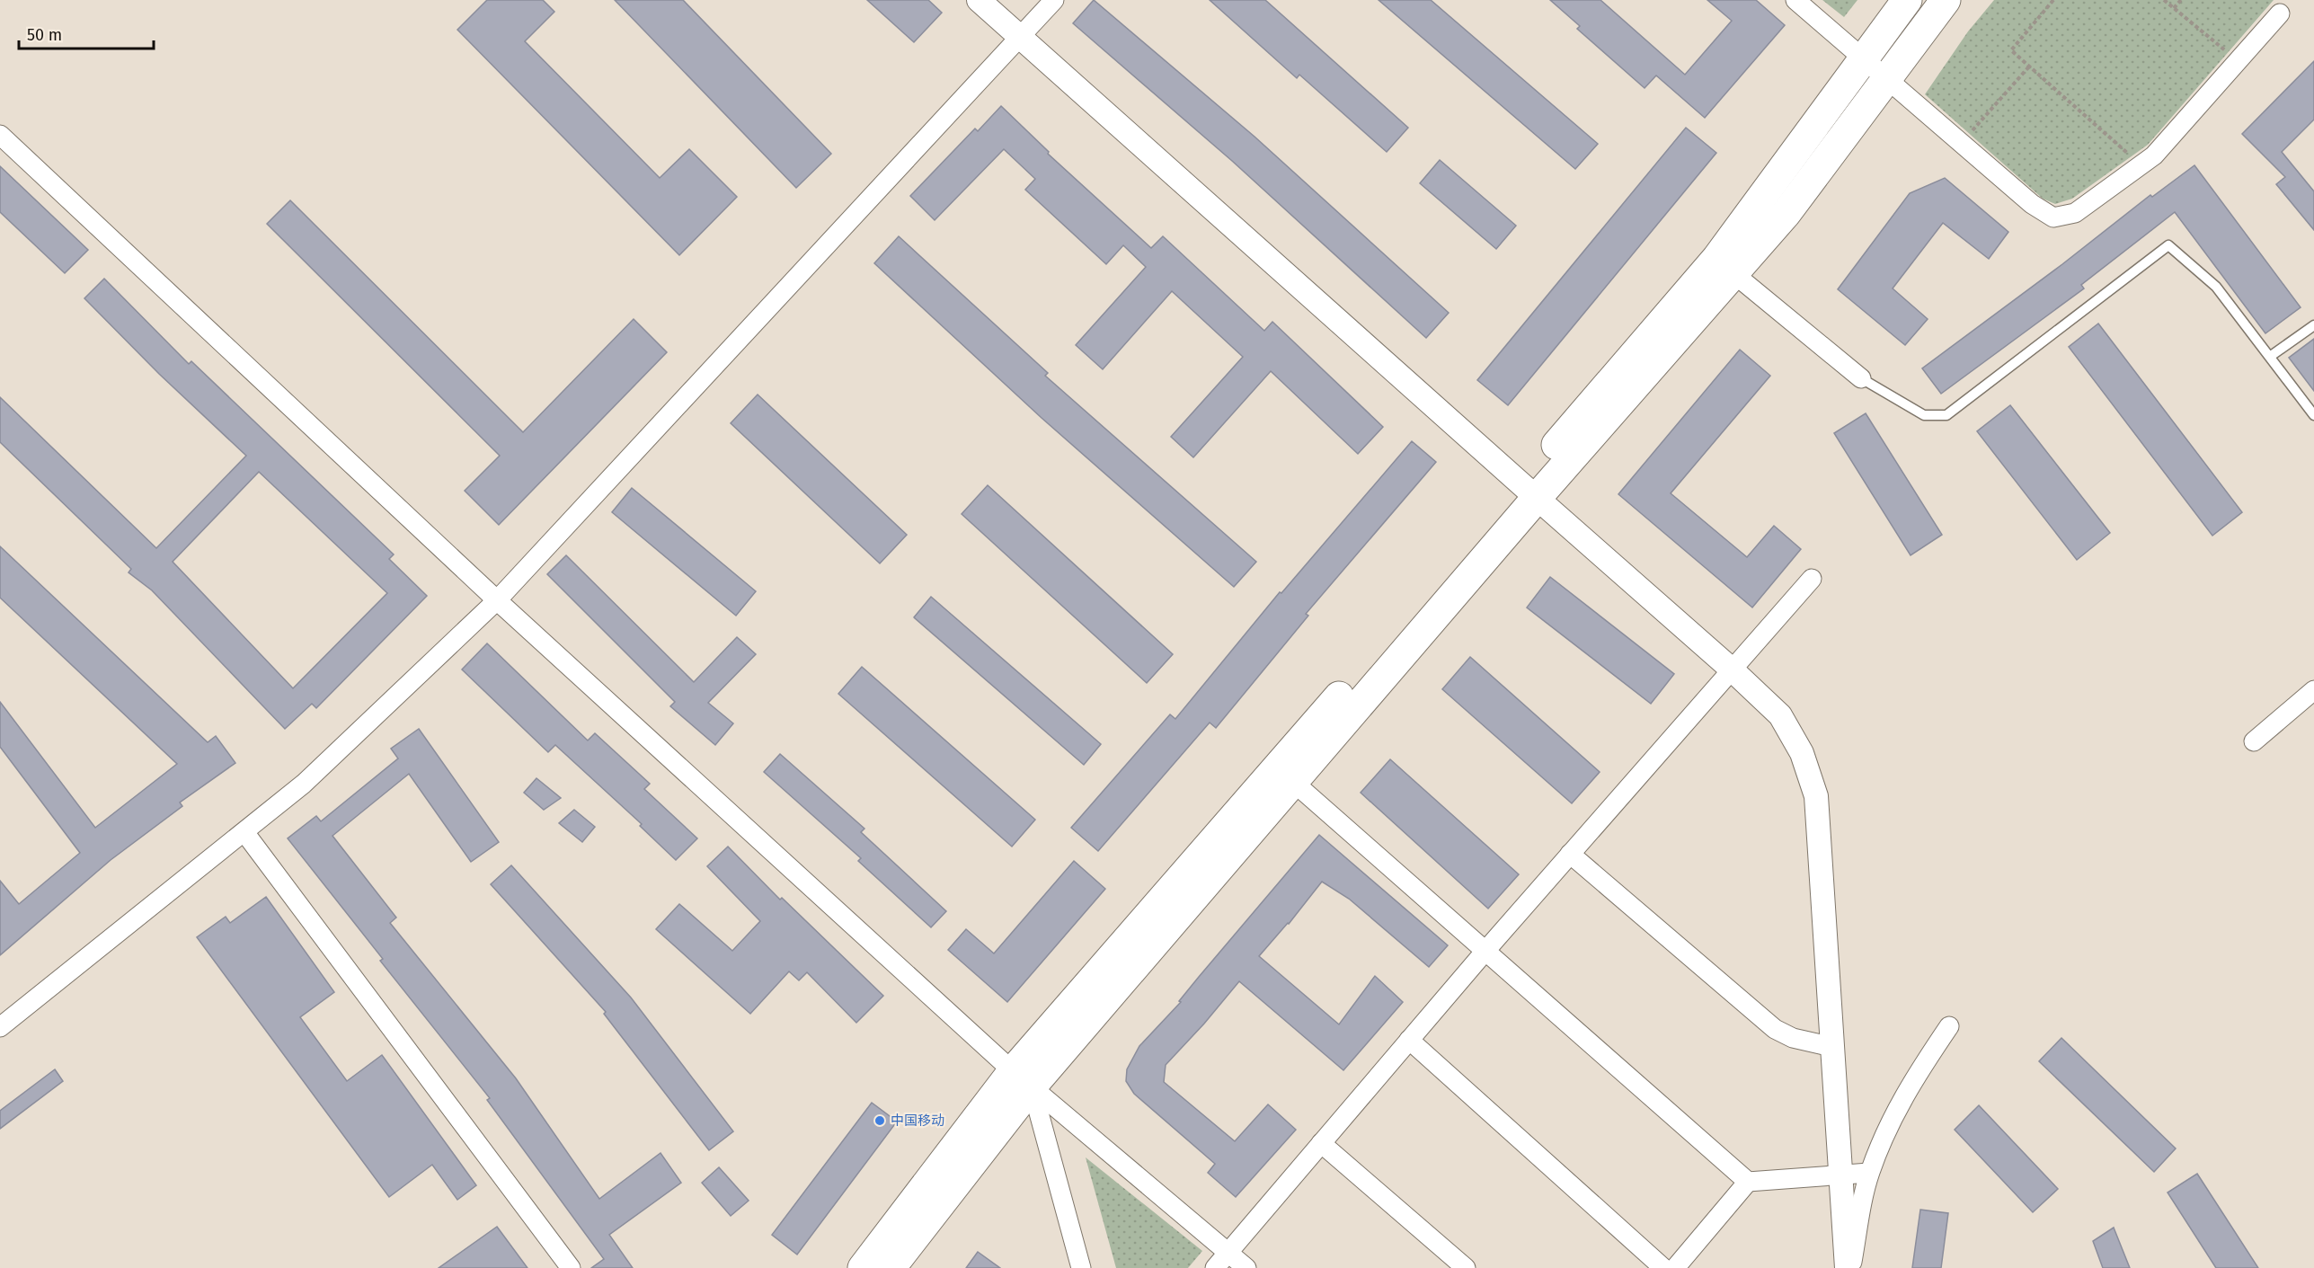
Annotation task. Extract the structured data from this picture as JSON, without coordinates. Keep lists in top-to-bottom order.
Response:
{
  "places": ["中国移动"],
  "scale_bar": "50 m"
}
